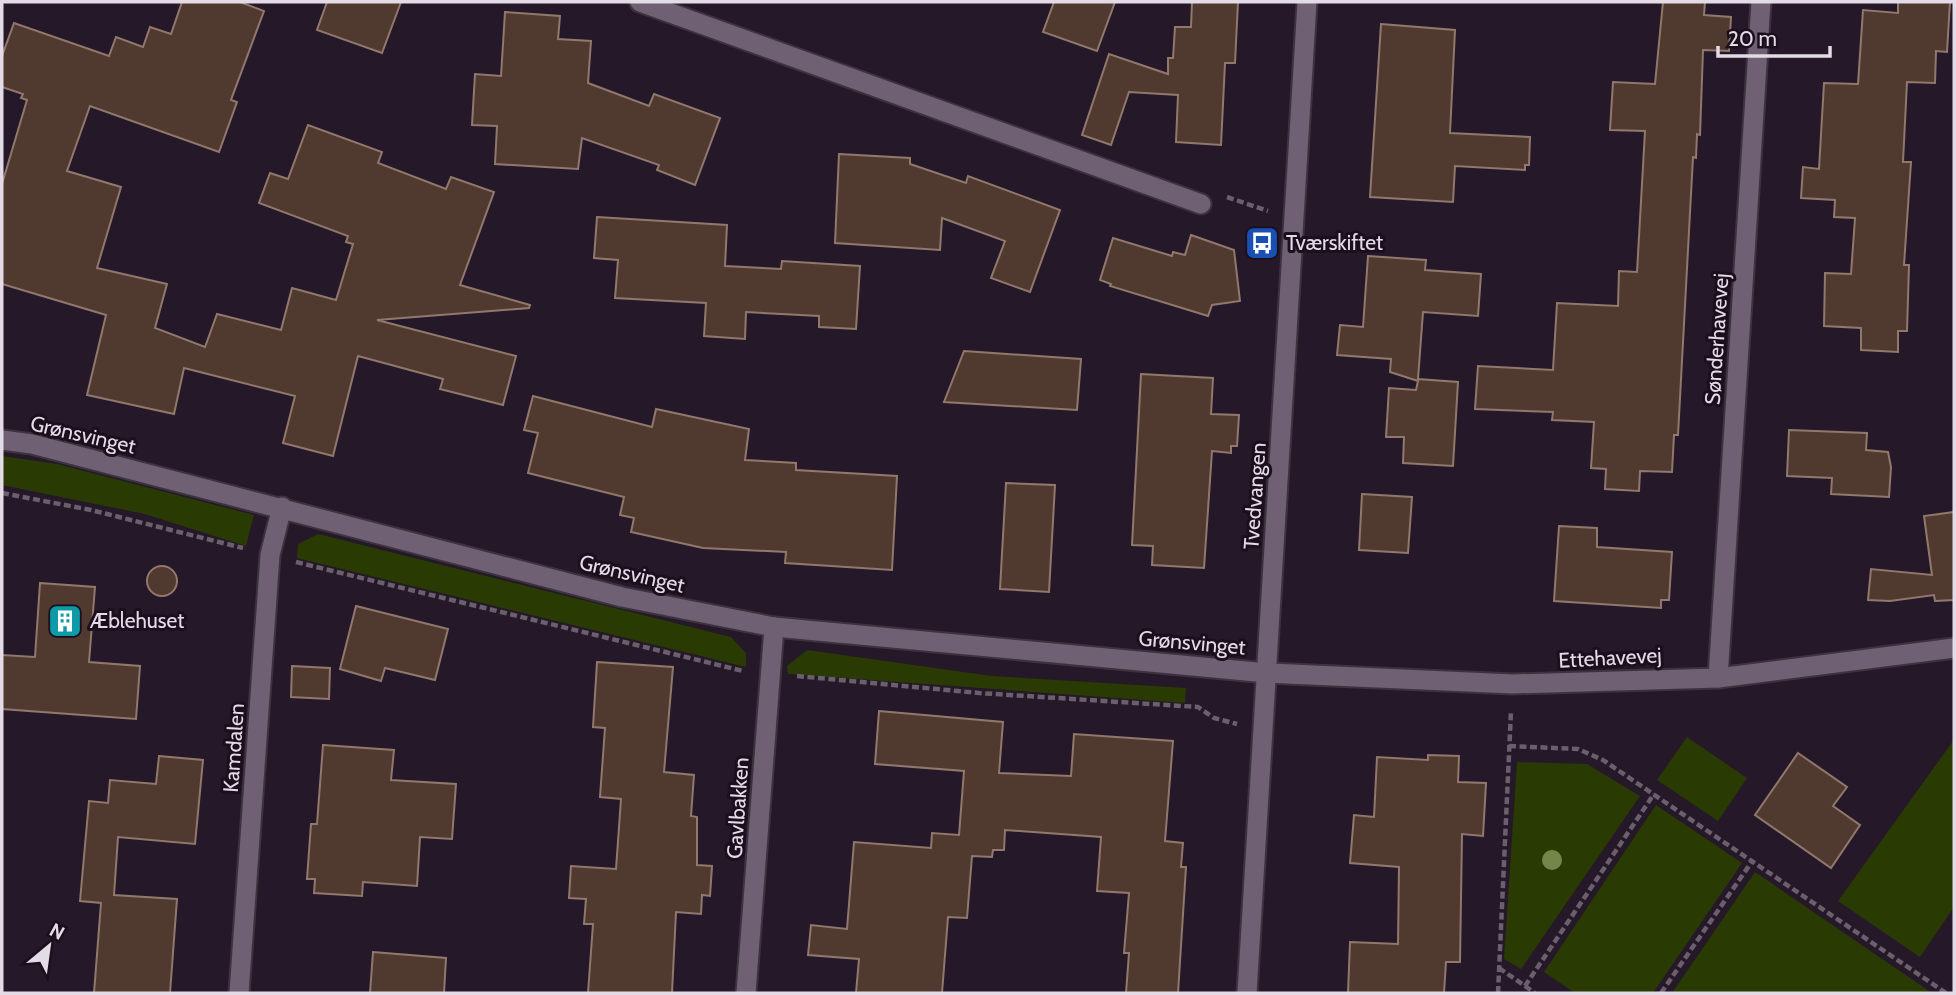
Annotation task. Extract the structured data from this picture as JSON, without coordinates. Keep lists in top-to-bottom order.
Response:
{
  "streets": {
    "street": [
      "Sønderhavevej",
      "Grønsvinget",
      "Tvedvangen",
      "Ettehavevej",
      "Kamdalen",
      "Gavlbakken"
    ]
  },
  "crossings": [
    ["Sønderhavevej", "Ettehavevej"],
    ["Grønsvinget", "Tvedvangen"],
    ["Grønsvinget", "Ettehavevej"],
    ["Grønsvinget", "Kamdalen"],
    ["Grønsvinget", "Gavlbakken"],
    ["Tvedvangen", "Ettehavevej"]
  ],
  "places": {
    "bus stop": ["Tværskiftet"],
    "building": ["Æblehuset"]
  },
  "scale_bar": "20 m",
  "north": "top right"
}
